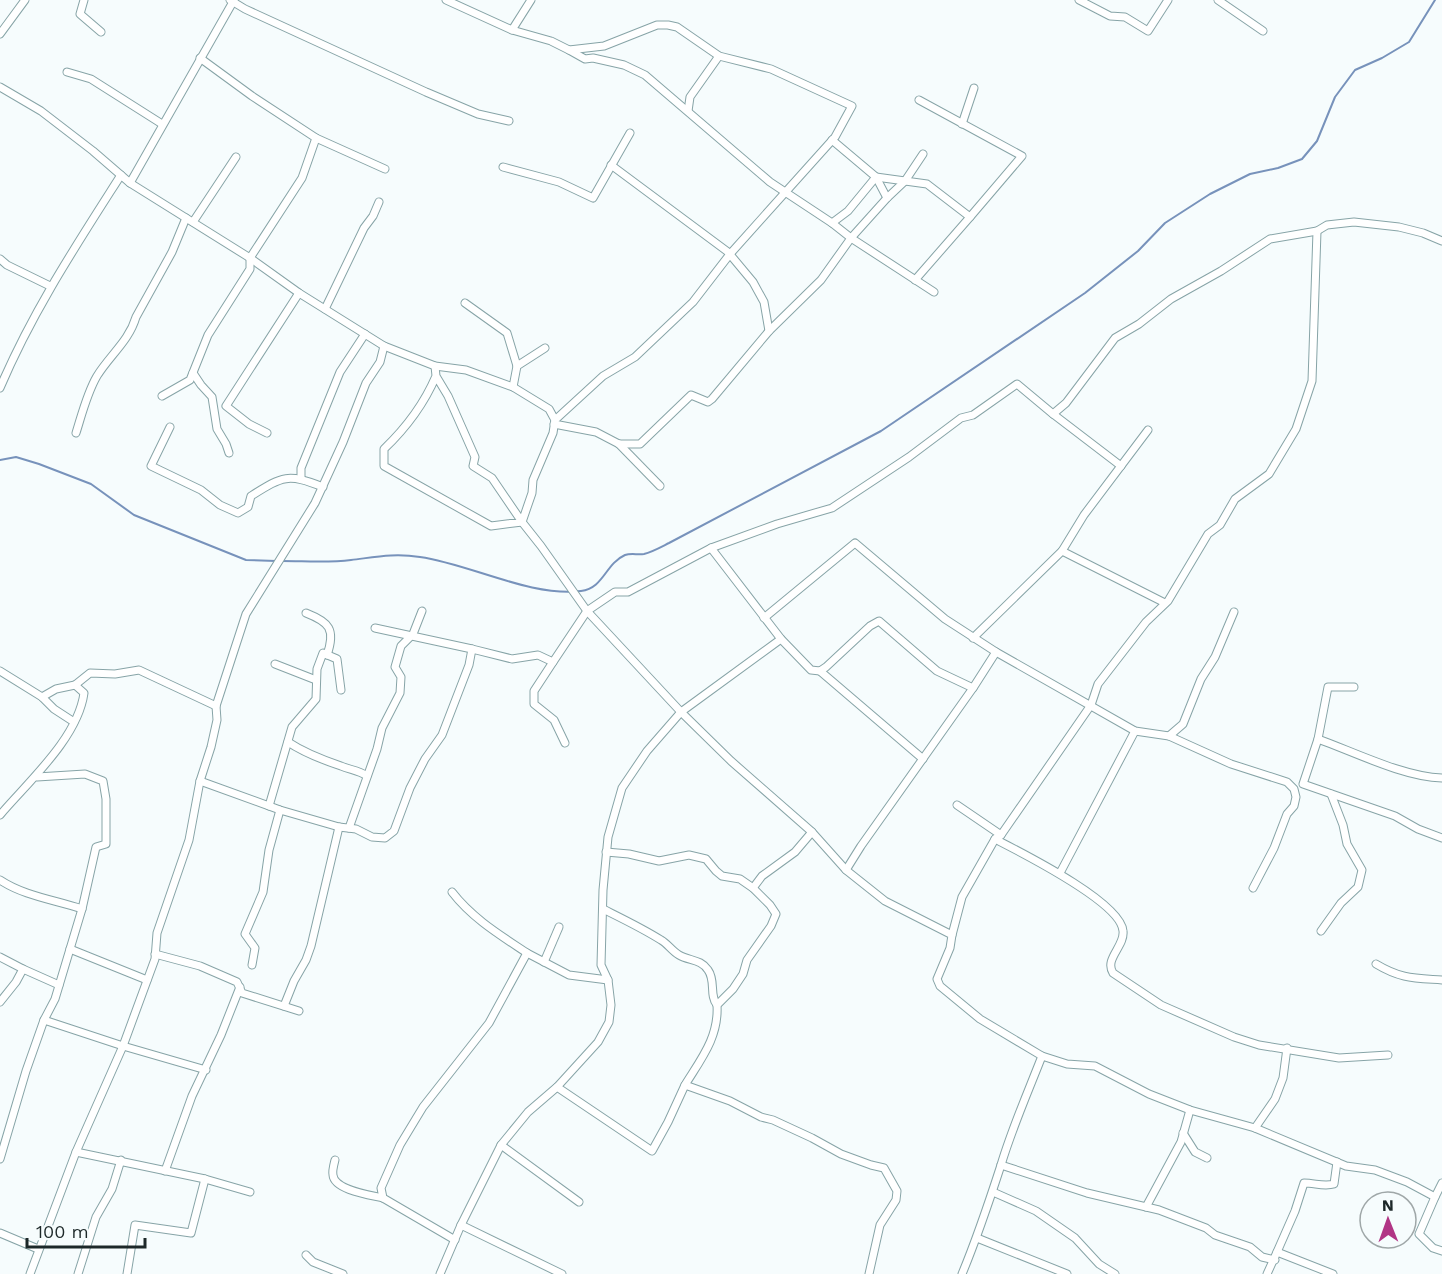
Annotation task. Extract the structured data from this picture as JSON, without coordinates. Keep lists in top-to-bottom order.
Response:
{
  "scale_bar": "100 m",
  "north": "top"
}
